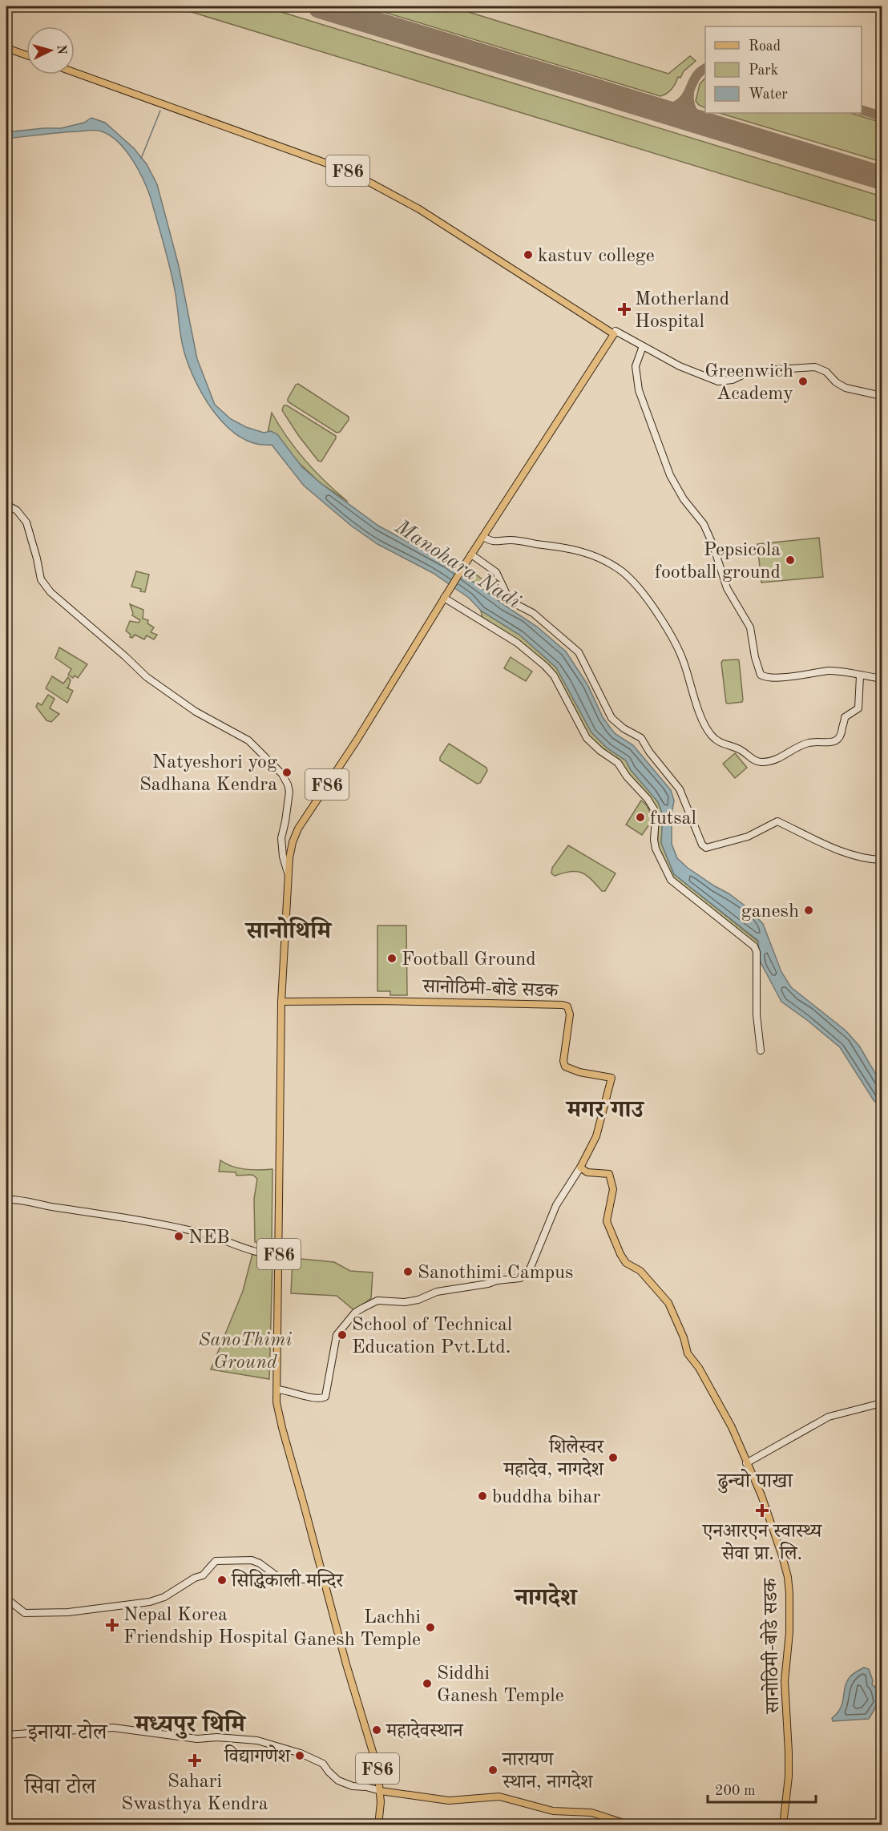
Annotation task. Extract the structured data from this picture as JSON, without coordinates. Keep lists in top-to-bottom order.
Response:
{
  "streets": {
    "main road": ["F86", "सानोठिमी-बोडे सडक"]
  },
  "crossings": [
    ["F86", "सानोठिमी-बोडे सडक"]
  ],
  "districts": [
    "सानोथिमि",
    "मगर गाउ",
    "ढुन्चो पाखा",
    "नागदेश",
    "मध्यपुर थिमि",
    "इनाया टोल",
    "सिवा टोल"
  ],
  "water": ["Manohara Nadi"],
  "parks": ["SanoThimi Ground"],
  "places": {
    "other": [
      "kastuv college",
      "Greenwich Academy",
      "Pepsicola football ground",
      "Natyeshori yog Sadhana Kendra",
      "futsal",
      "ganesh",
      "Football Ground",
      "NEB",
      "Sanothimi Campus",
      "School of Technical Education Pvt.Ltd.",
      "शिलेस्वर महादेव, नागदेश",
      "buddha bihar",
      "सिद्धिकाली मन्दिर",
      "Lachhi Ganesh Temple",
      "Siddhi Ganesh Temple",
      "महादेवस्थान",
      "विद्यागणेश",
      "नारायण स्थान, नागदेश"
    ],
    "health": [
      "Motherland Hospital",
      "एनआरएन स्वास्थ्य सेवा प्रा. लि.",
      "Nepal Korea Friendship Hospital",
      "Sahari Swasthya Kendra"
    ]
  },
  "legend": ["Road", "Park", "Water"],
  "scale_bar": "200 m",
  "north": "right"
}
